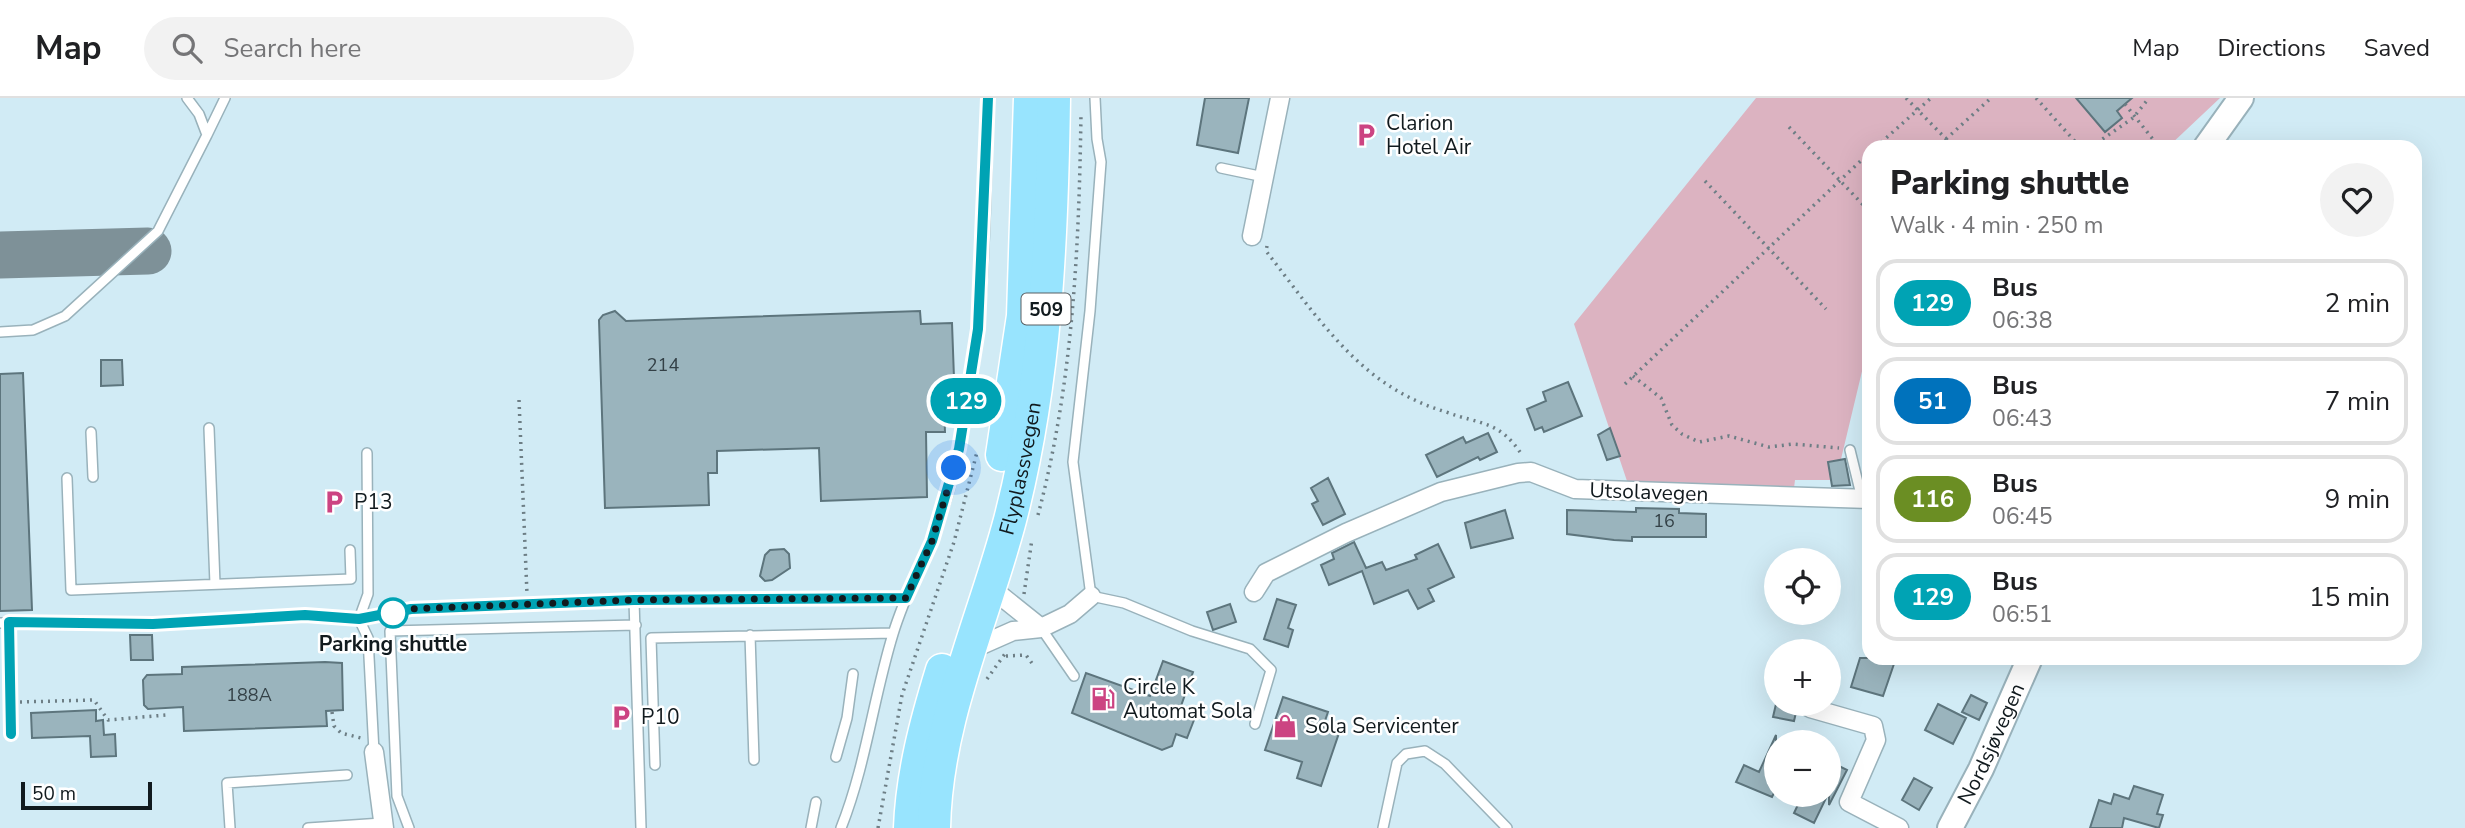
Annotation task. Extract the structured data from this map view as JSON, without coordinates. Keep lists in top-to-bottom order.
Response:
{
  "streets": {
    "highway": ["509", "Flyplassvegen"],
    "street": ["Utsolavegen", "Nordsjøvegen"]
  },
  "places": {
    "parking": ["Clarion Hotel Air", "P13", "P10"],
    "other": ["Parking shuttle"],
    "fuel station": ["Circle K Automat Sola"],
    "shop": ["Sola Servicenter"]
  },
  "lines": ["bus line 129"],
  "house_numbers": ["214", "16", "188A"],
  "scale_bar": "50 m",
  "page": {
    "header": "Map",
    "search": "Search here",
    "nav": ["Map", "Directions", "Saved"],
    "on_map": "129",
    "heading": ["Parking shuttle", "Walk · 4 min · 250 m"],
    "list": [
      {
        "mark": "129",
        "name": "Bus",
        "note": "06:38",
        "value": "2 min"
      },
      {
        "mark": "51",
        "name": "Bus",
        "note": "06:43",
        "value": "7 min"
      },
      {
        "mark": "116",
        "name": "Bus",
        "note": "06:45",
        "value": "9 min"
      },
      {
        "mark": "129",
        "name": "Bus",
        "note": "06:51",
        "value": "15 min"
      }
    ],
    "map_buttons": ["+", "−"],
    "scale": "50 m"
  }
}
